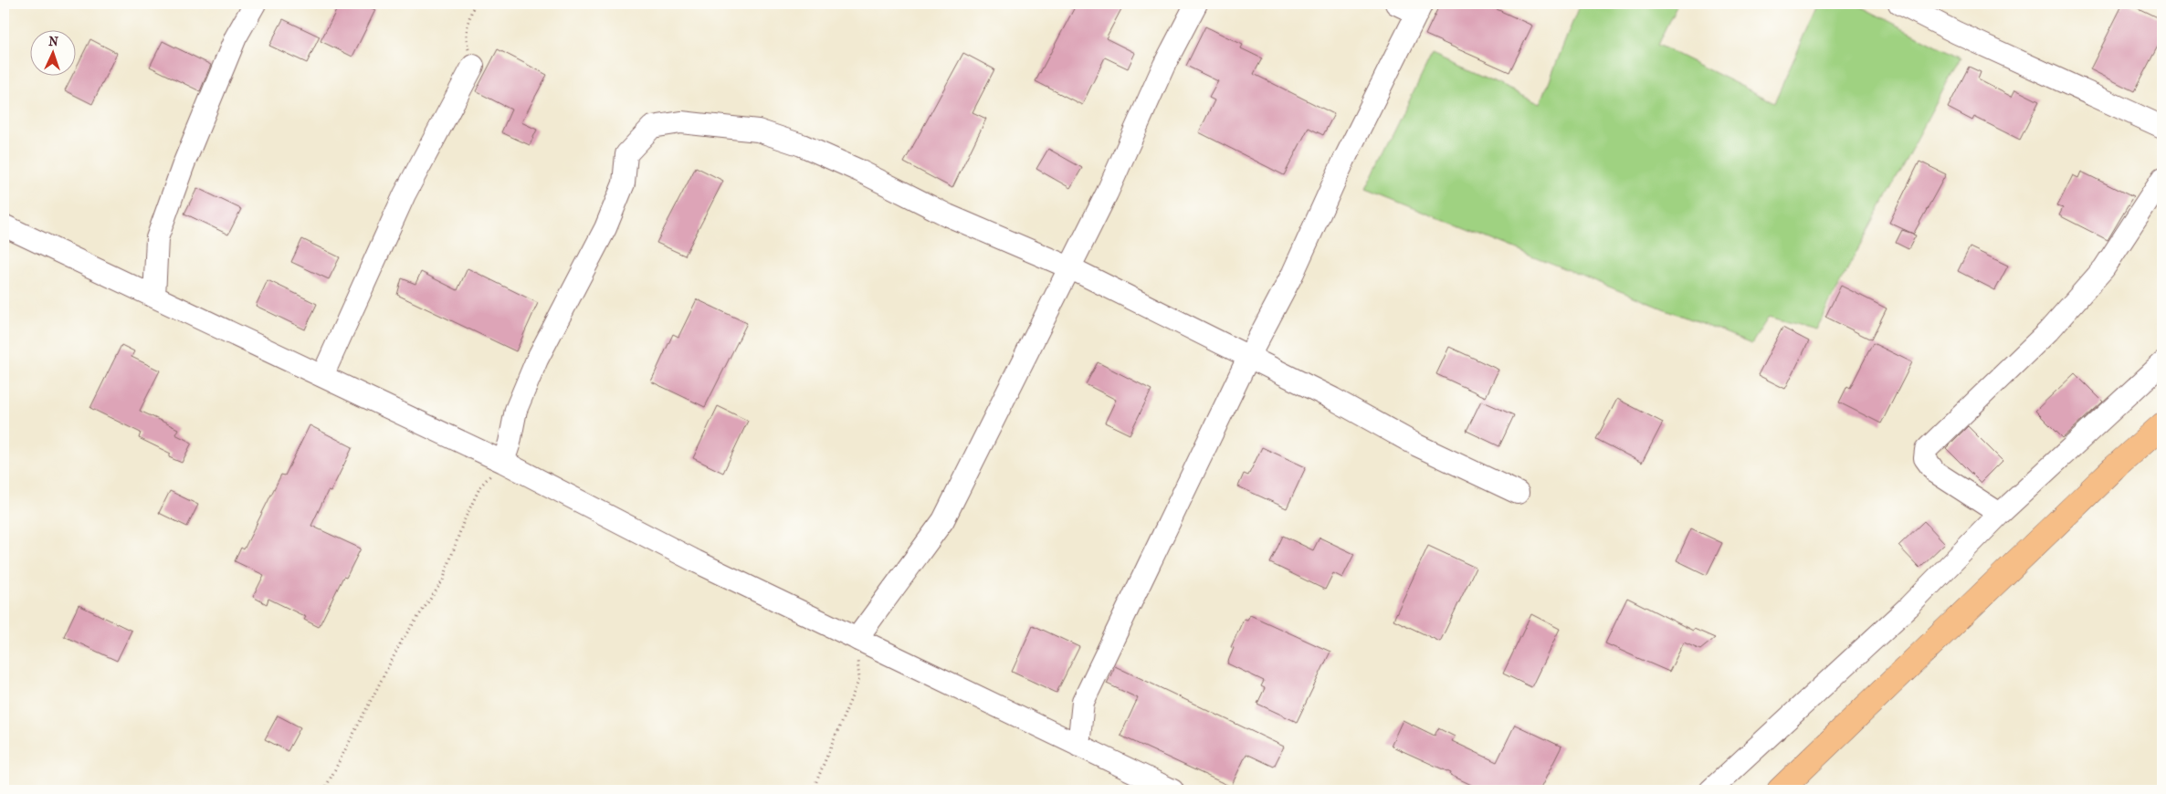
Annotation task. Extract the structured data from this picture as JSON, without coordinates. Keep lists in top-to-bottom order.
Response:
{
  "north": "top"
}
